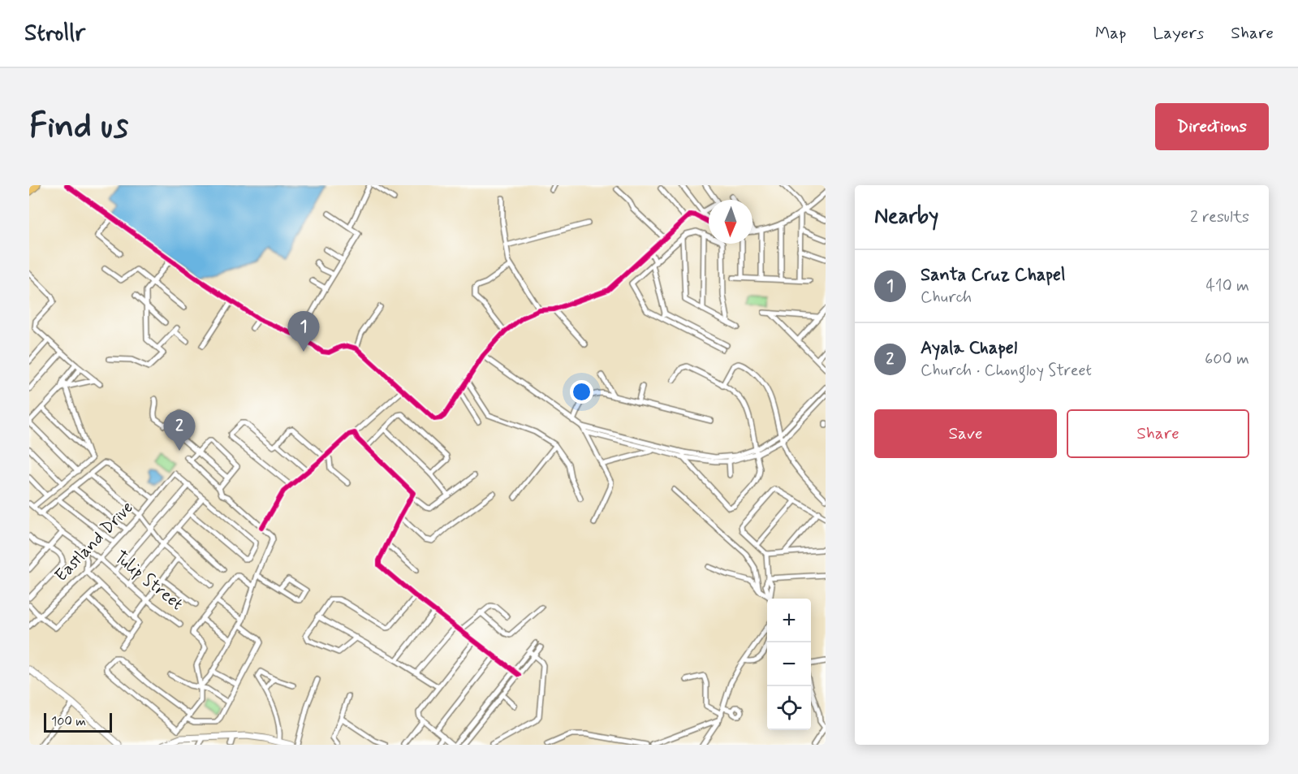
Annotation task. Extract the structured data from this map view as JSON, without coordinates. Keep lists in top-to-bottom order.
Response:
{
  "streets": {
    "street": ["Eastland Drive", "Tulip Street"]
  },
  "crossings": [
    ["Eastland Drive", "Tulip Street"]
  ],
  "scale_bar": "100 m",
  "north": "bottom",
  "page": {
    "header": "Strollr",
    "nav": ["Map", "Layers", "Share"],
    "buttons": [
      "Directions",
      ["Save", "Share"]
    ],
    "title": "Find us",
    "heading": ["Nearby", "2 results"],
    "list": [
      {
        "mark": "1",
        "name": "Santa Cruz Chapel",
        "note": "Church",
        "value": "410 m"
      },
      {
        "mark": "2",
        "name": "Ayala Chapel",
        "note": "Church · Chongloy Street",
        "value": "600 m"
      }
    ],
    "pins": ["1", "2"],
    "map_buttons": ["+", "−"],
    "scale": "100 m"
  }
}
